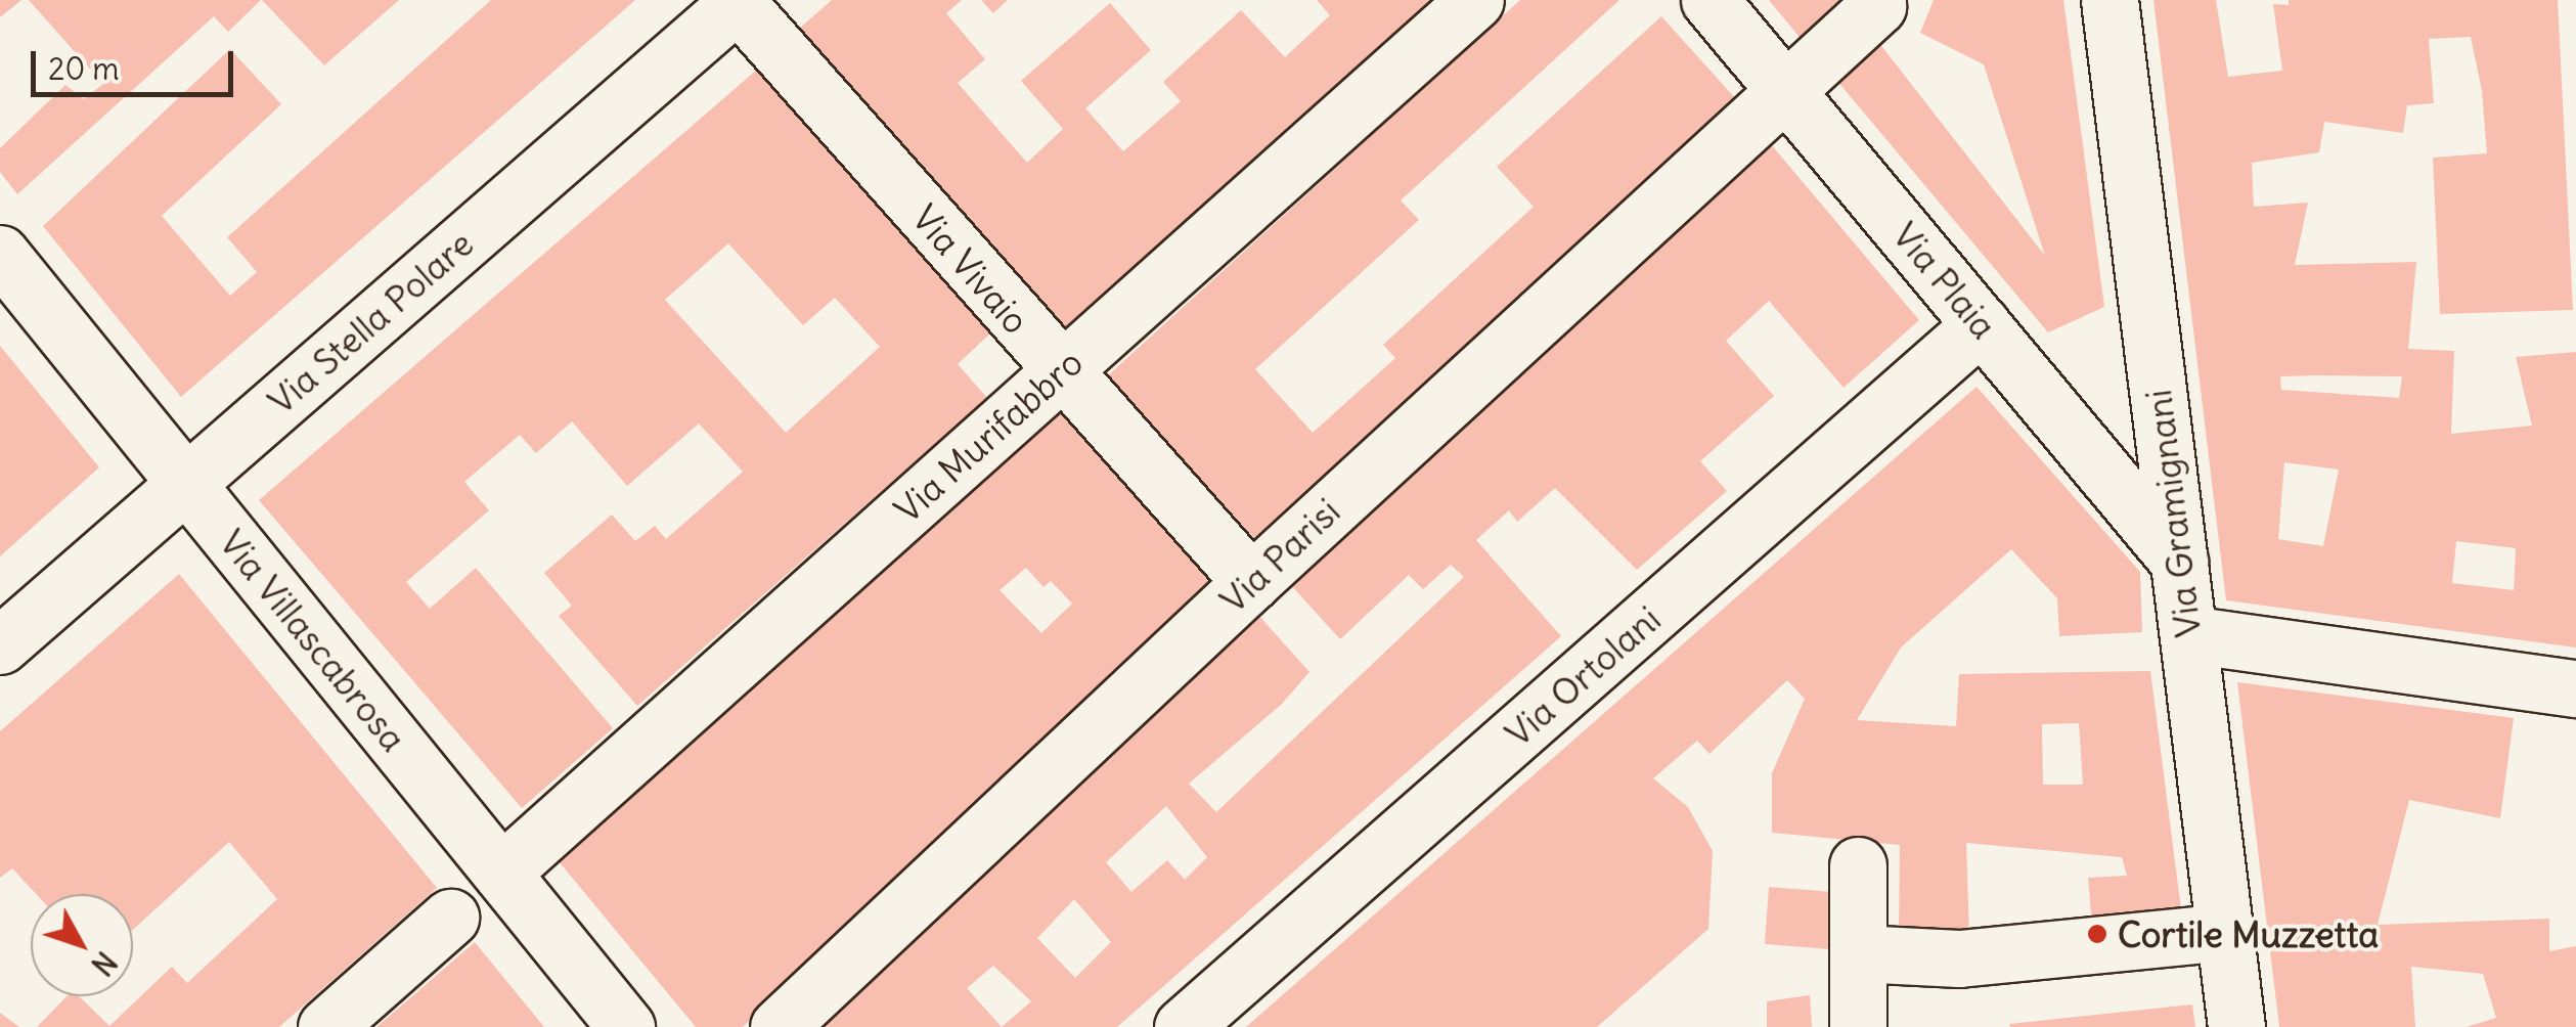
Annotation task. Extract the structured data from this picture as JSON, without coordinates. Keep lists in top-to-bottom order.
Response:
{
  "streets": {
    "street": [
      "Via Vivaio",
      "Via Plaia",
      "Via Stella Polare",
      "Via Murifabbro",
      "Via Gramignani",
      "Via Parisi",
      "Via Villascabrosa",
      "Via Ortolani"
    ]
  },
  "crossings": [
    ["Via Vivaio", "Via Stella Polare"],
    ["Via Vivaio", "Via Murifabbro"],
    ["Via Vivaio", "Via Parisi"],
    ["Via Plaia", "Via Gramignani"],
    ["Via Plaia", "Via Parisi"],
    ["Via Plaia", "Via Ortolani"],
    ["Via Stella Polare", "Via Villascabrosa"],
    ["Via Murifabbro", "Via Villascabrosa"]
  ],
  "places": ["Cortile Muzzetta"],
  "scale_bar": "20 m",
  "north": "bottom right"
}
